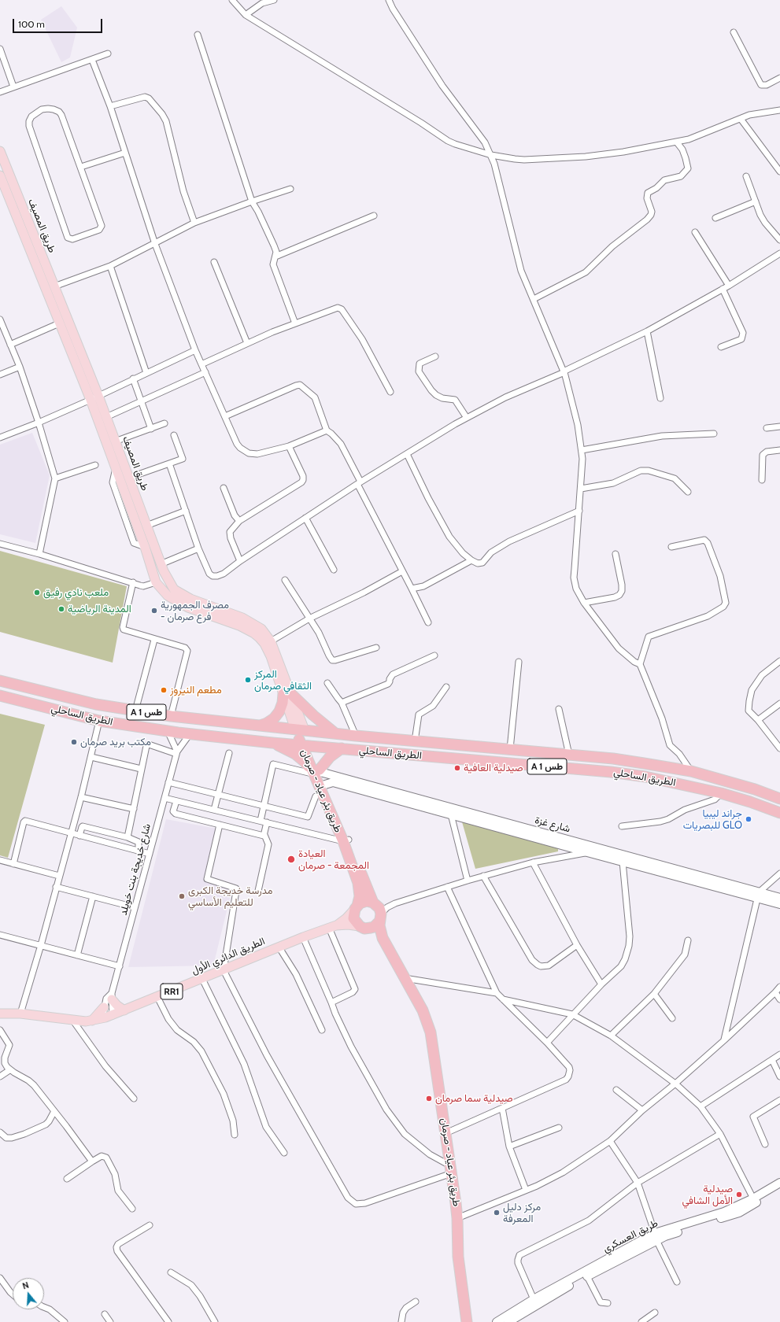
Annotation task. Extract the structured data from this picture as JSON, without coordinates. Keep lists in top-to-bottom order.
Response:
{
  "streets": {
    "highway": ["A 1 طس", "الطريق الساحلي", "طريق بئر عياد - صرمان"],
    "main road": ["طريق المصيف", "الطريق الدائري الأول", "RR1"],
    "street": ["شارع غزة", "شارع خديجة بنت خويلد", "طريق العسكري"]
  },
  "crossings": [
    ["طريق المصيف", "الطريق الساحلي"],
    ["طريق المصيف", "طريق بئر عياد - صرمان"],
    ["الطريق الساحلي", "طريق بئر عياد - صرمان"],
    ["طريق بئر عياد - صرمان", "شارع غزة"]
  ],
  "places": [
    "ملعب نادي رفيق",
    "المدينة الرياضية",
    "مصرف الجمهورية - فرع صرمان",
    "المركز الثقافي صرمان",
    "مطعم النيروز",
    "مكتب بريد صرمان",
    "صيدلية العافية",
    "جراند ليبيا للبصريات GLO",
    "العيادة المجمعة - صرمان",
    "مدرسة خديجة الكبرى للتعليم الأساسي",
    "صيدلية سما صرمان",
    "صيدلية الأمل الشافي",
    "مركز دليل المعرفة"
  ],
  "scale_bar": "100 m",
  "north": "top"
}
